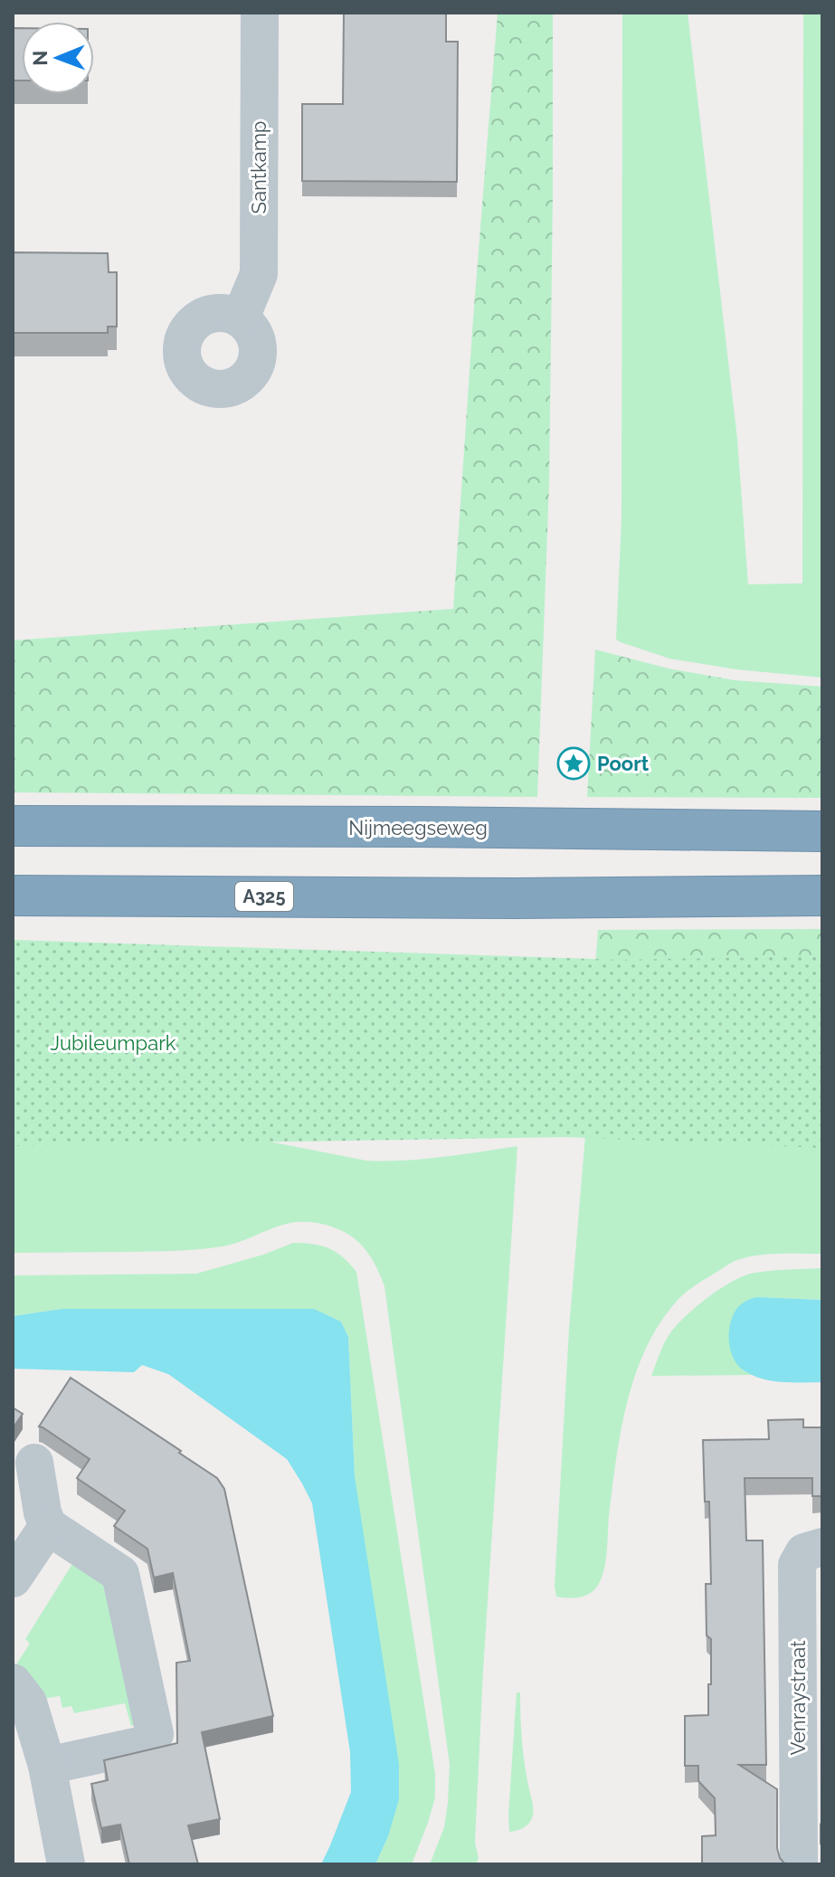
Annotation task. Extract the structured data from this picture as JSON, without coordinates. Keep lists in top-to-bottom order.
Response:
{
  "streets": {
    "highway": ["Nijmeegseweg", "A325"],
    "street": ["Santkamp", "Venraystraat"]
  },
  "parks": ["Jubileumpark"],
  "places": {
    "place": ["Poort"]
  },
  "north": "left"
}
